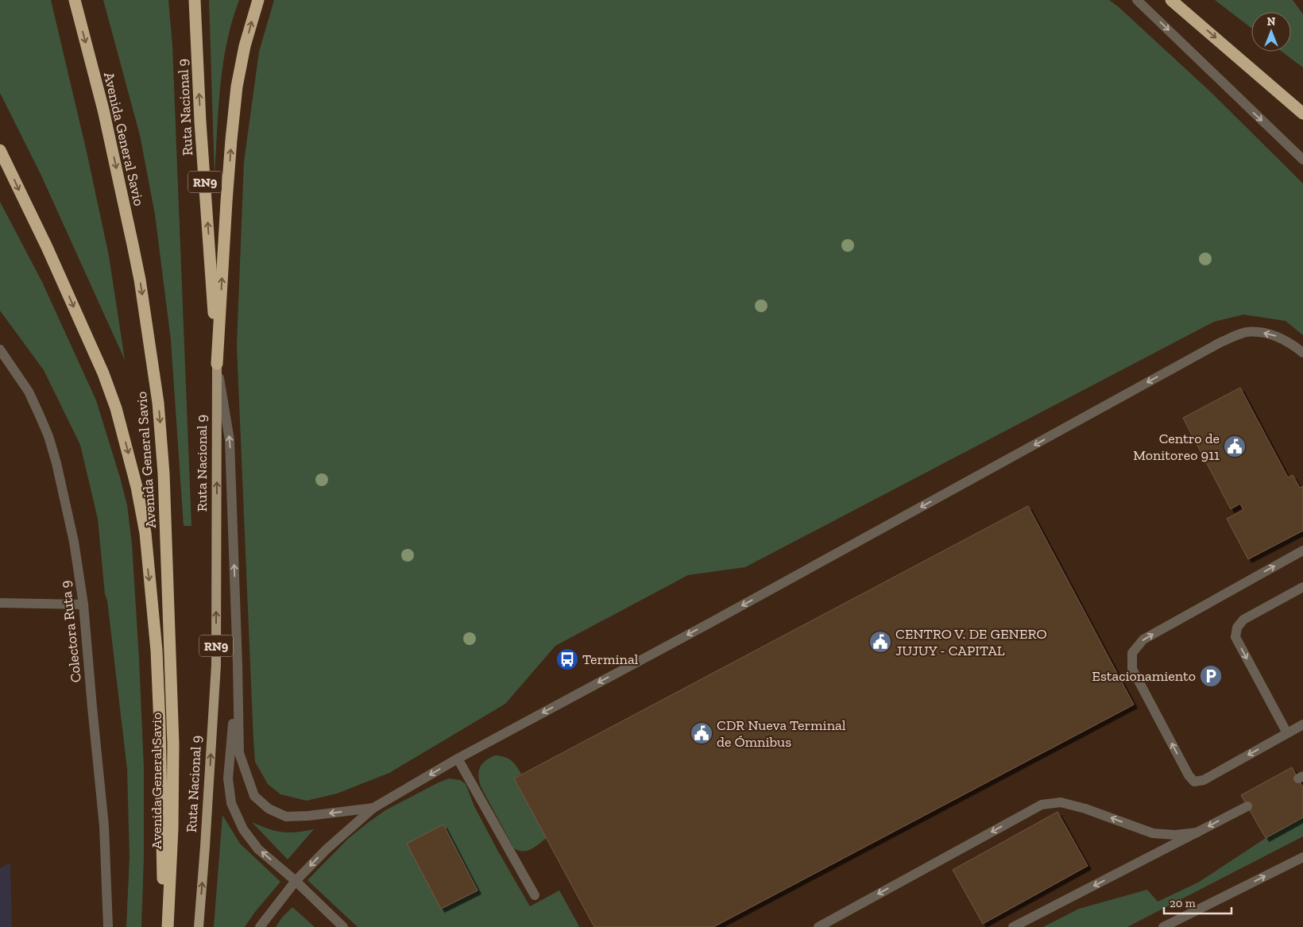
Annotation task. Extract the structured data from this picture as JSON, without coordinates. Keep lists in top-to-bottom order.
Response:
{
  "streets": {
    "highway": ["Ruta Nacional 9", "Avenida General Savio", "RN9"],
    "street": ["Colectora Ruta 9"]
  },
  "places": {
    "public building": ["Centro de Monitoreo 911", "CENTRO V. DE GENERO JUJUY - CAPITAL", "CDR Nueva Terminal de Ómnibus"],
    "bus stop": ["Terminal"],
    "parking": ["Estacionamiento"]
  },
  "scale_bar": "20 m",
  "north": "top"
}
